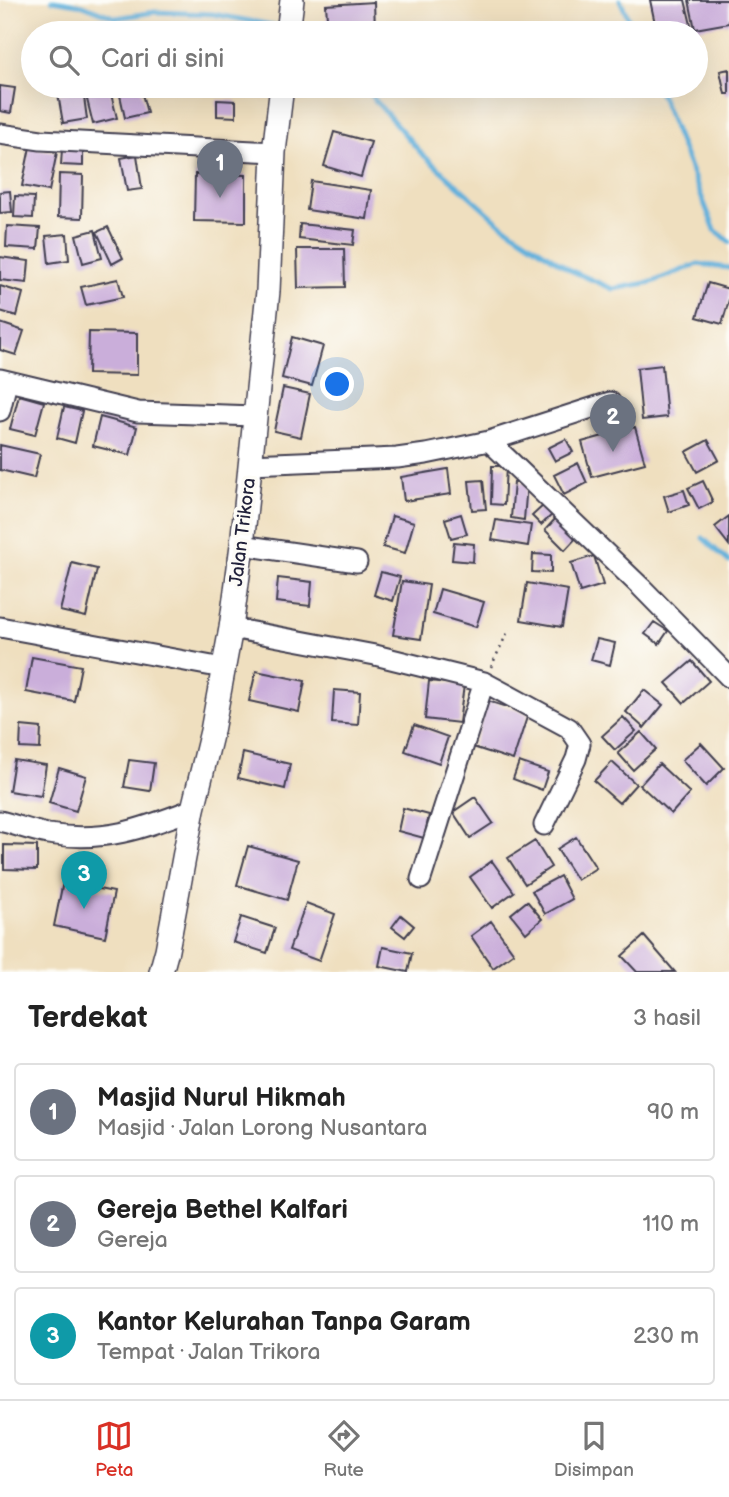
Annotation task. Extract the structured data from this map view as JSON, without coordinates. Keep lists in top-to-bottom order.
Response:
{
  "streets": {
    "street": ["Jalan Trikora"]
  },
  "page": {
    "search": "Cari di sini",
    "pins": ["1", "2", "3"],
    "heading": ["Terdekat", "3 hasil"],
    "list": [
      {
        "mark": "1",
        "name": "Masjid Nurul Hikmah",
        "note": "Masjid · Jalan Lorong Nusantara",
        "value": "90 m"
      },
      {
        "mark": "2",
        "name": "Gereja Bethel Kalfari",
        "note": "Gereja",
        "value": "110 m"
      },
      {
        "mark": "3",
        "name": "Kantor Kelurahan Tanpa Garam",
        "note": "Tempat · Jalan Trikora",
        "value": "230 m"
      }
    ],
    "nav": ["Peta", "Rute", "Disimpan"]
  }
}
